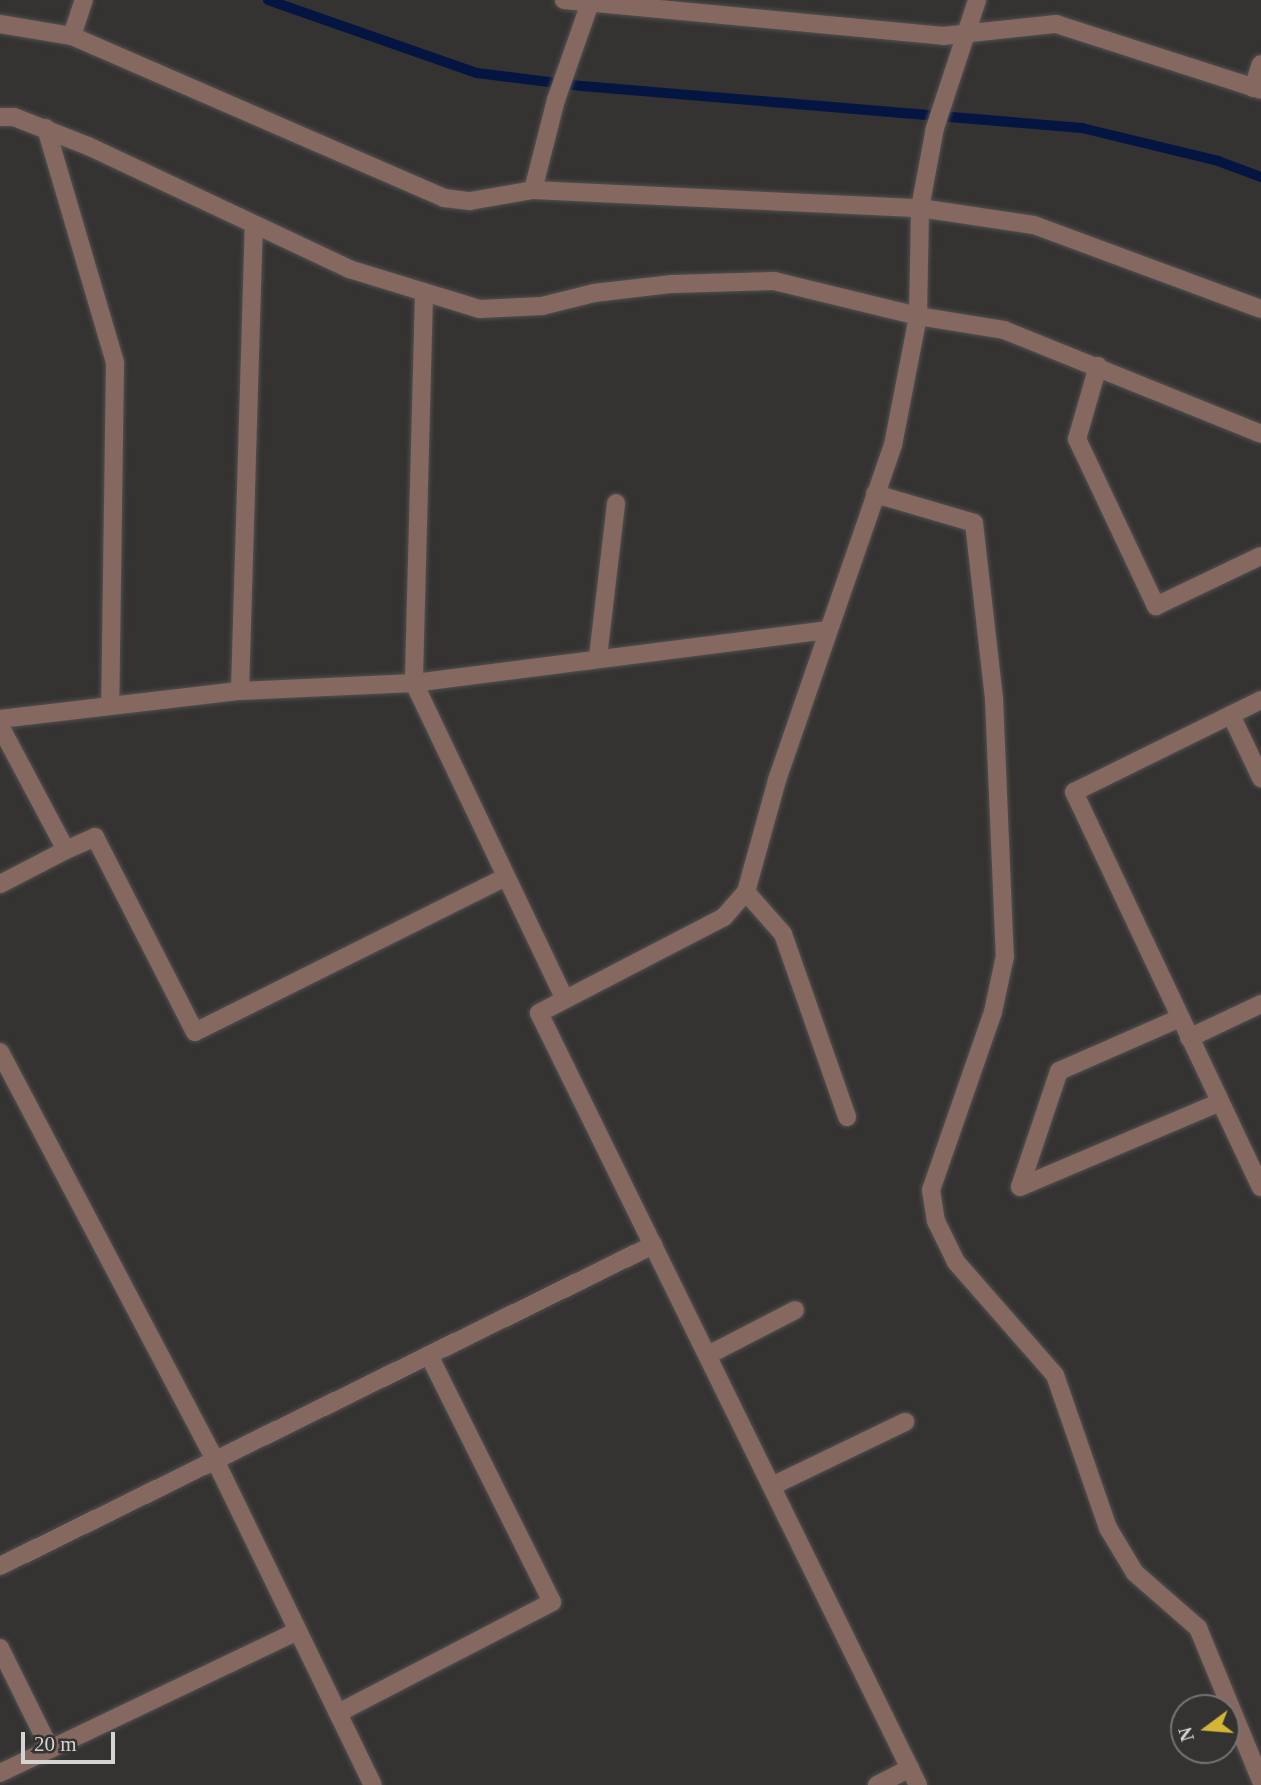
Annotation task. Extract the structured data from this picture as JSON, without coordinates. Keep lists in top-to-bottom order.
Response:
{
  "scale_bar": "20 m",
  "north": "left"
}
